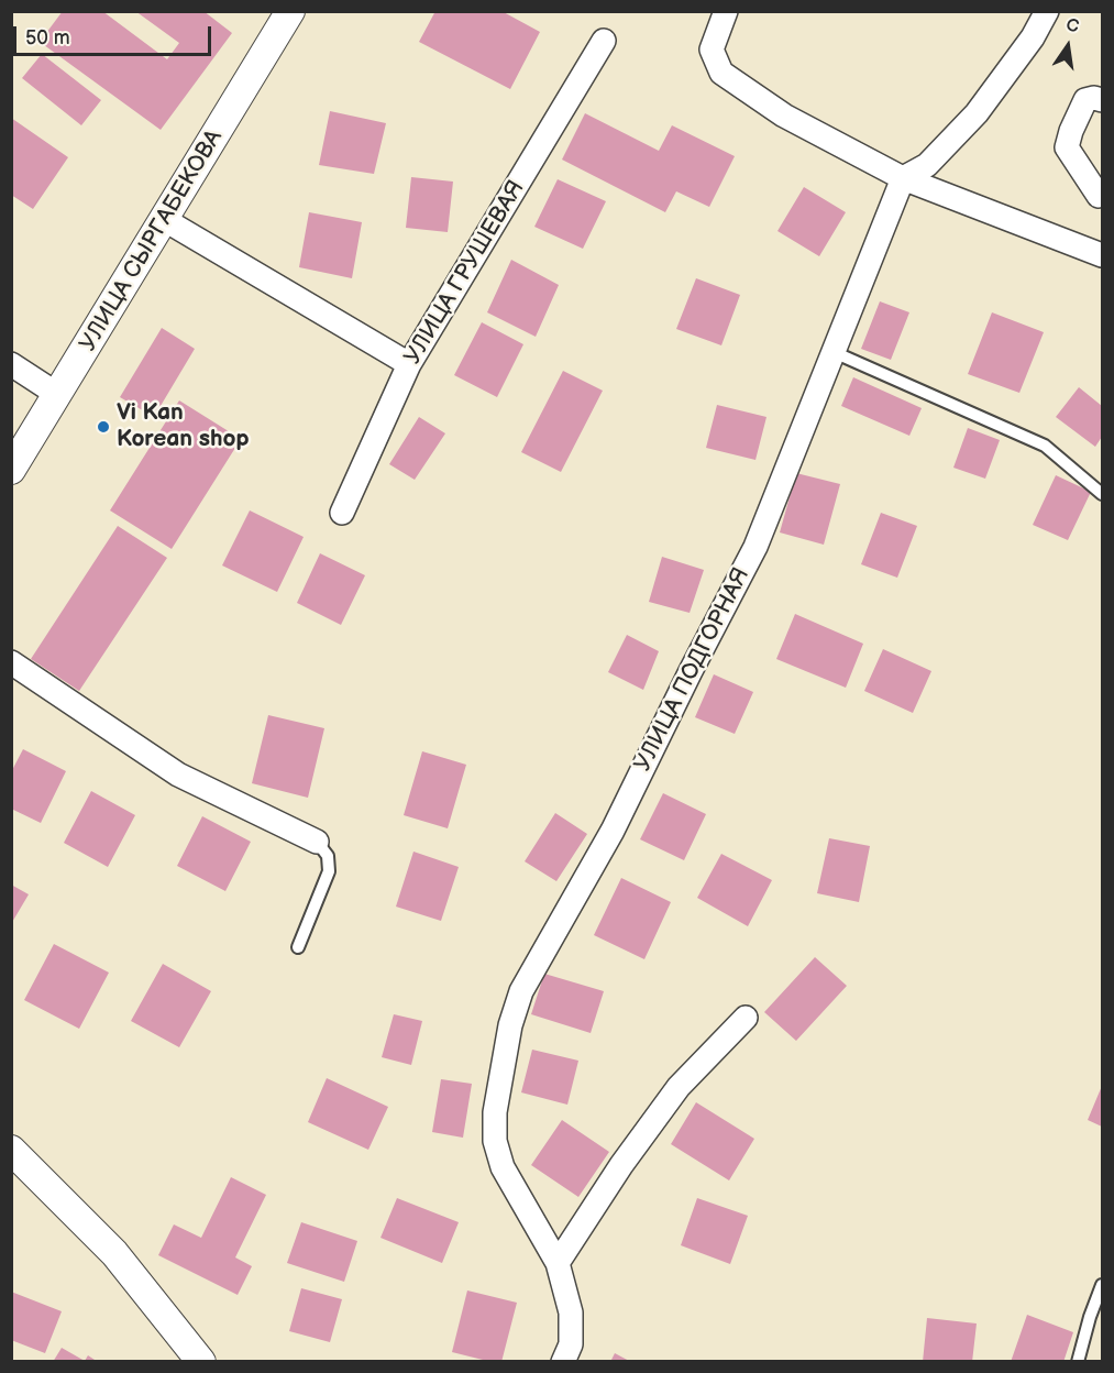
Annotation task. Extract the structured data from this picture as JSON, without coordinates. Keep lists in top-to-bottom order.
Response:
{
  "streets": {
    "street": ["УЛИЦА СЫРГАБЕКОВА", "УЛИЦА ГРУШЕВАЯ", "УЛИЦА ПОДГОРНАЯ"]
  },
  "places": ["Vi Kan Korean shop"],
  "scale_bar": "50 m",
  "north": "top"
}
